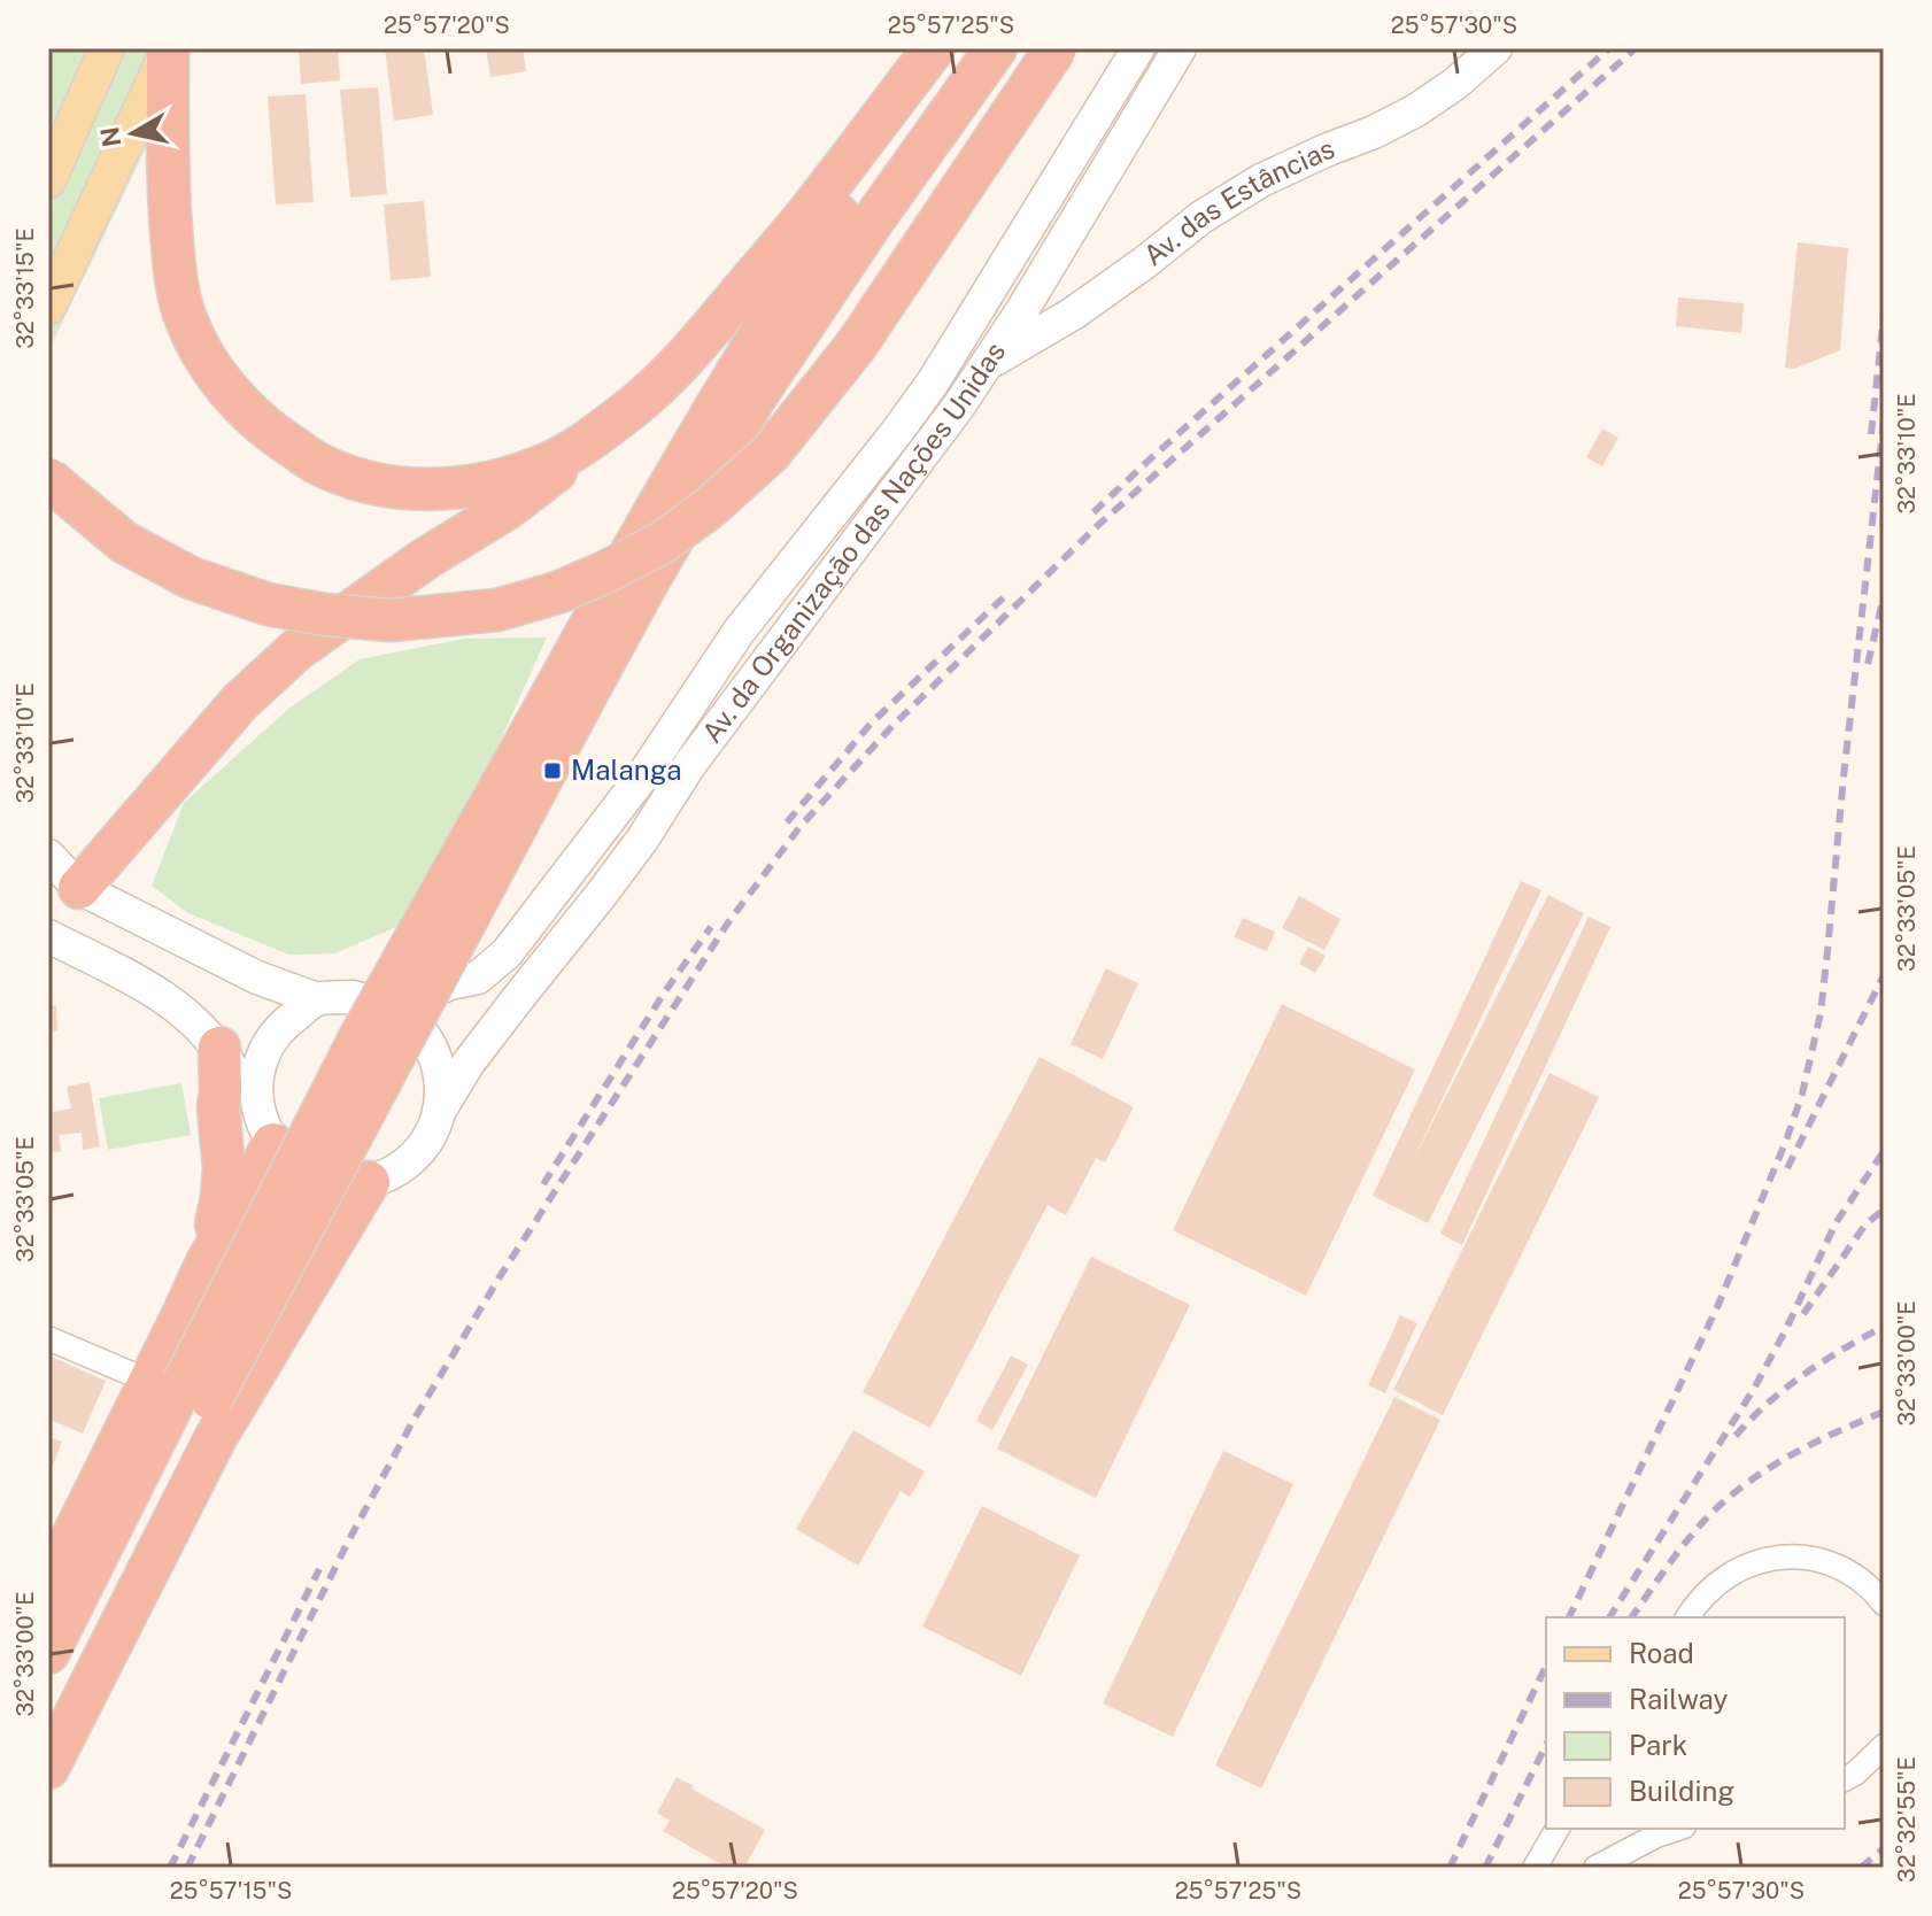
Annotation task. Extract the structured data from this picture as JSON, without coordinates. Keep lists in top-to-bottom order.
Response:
{
  "streets": {
    "main road": ["Av. das Estâncias", "Av. da Organização das Nações Unidas"]
  },
  "crossings": [
    ["Av. das Estâncias", "Av. da Organização das Nações Unidas"]
  ],
  "places": {
    "transit": ["Malanga"]
  },
  "legend": [
    "Road",
    "Railway",
    "Park",
    "Building"
  ],
  "north": "left",
  "coordinates": [
    "25°57'20\"S",
    "25°57'25\"S",
    "25°57'30\"S",
    "32°33'15\"E",
    "32°33'10\"E",
    "32°33'05\"E",
    "32°33'00\"E",
    "32°32'55\"E",
    "25°57'15\"S"
  ]
}
